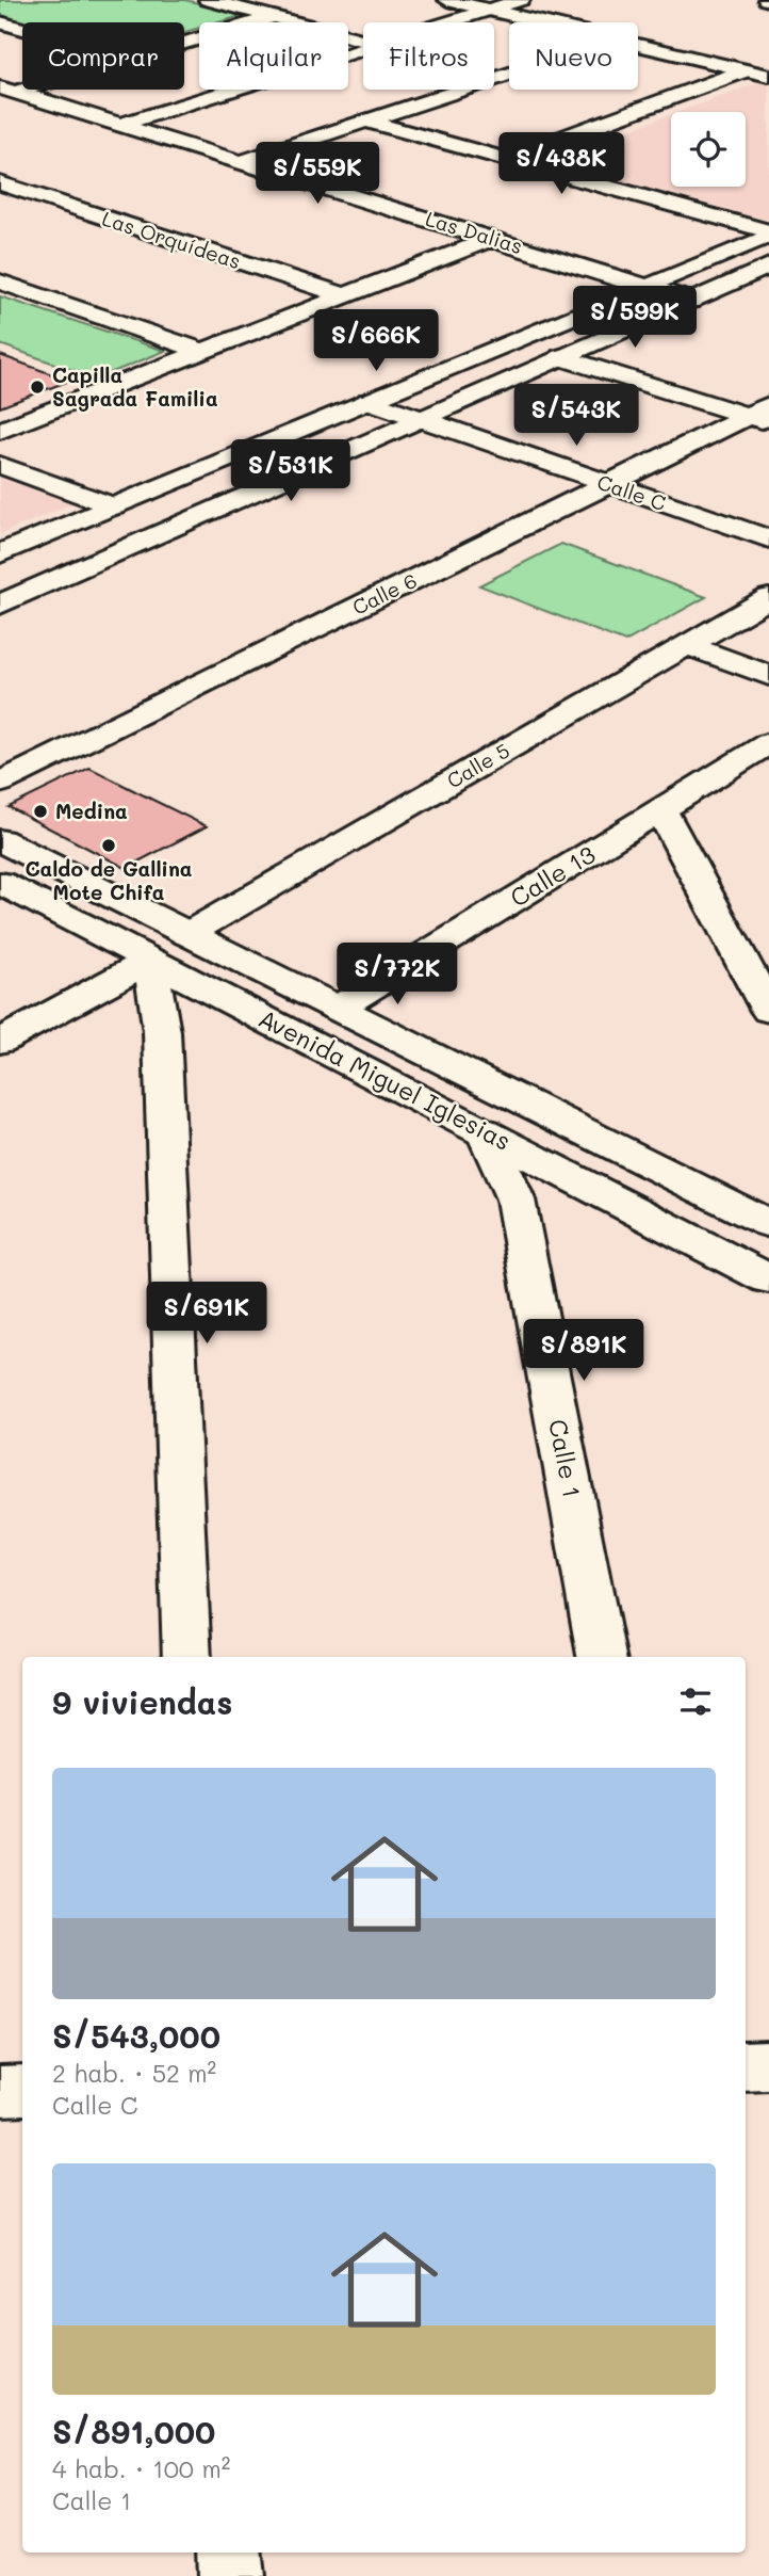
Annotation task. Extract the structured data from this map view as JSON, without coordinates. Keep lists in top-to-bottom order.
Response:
{
  "streets": {
    "street": [
      "Las Dalias",
      "Las Orquídeas",
      "Calle C",
      "Calle 6",
      "Calle 5",
      "Calle 13",
      "Avenida Miguel Iglesias",
      "Calle 1"
    ]
  },
  "crossings": [
    ["Calle C", "Calle 6"],
    ["Calle 5", "Avenida Miguel Iglesias"],
    ["Calle 13", "Avenida Miguel Iglesias"],
    ["Avenida Miguel Iglesias", "Calle 1"]
  ],
  "places": ["Capilla Sagrada Familia", "Medina", "Caldo de Gallina Mote Chifa"],
  "page": {
    "chip": [
      "Comprar",
      "Alquilar",
      "Filtros",
      "Nuevo"
    ],
    "price": [
      "S/438K",
      "S/559K",
      "S/599K",
      "S/666K",
      "S/543K",
      "S/531K",
      "S/772K",
      "S/691K",
      "S/891K"
    ],
    "heading": "9 viviendas",
    "list": [
      {
        "name": "S/543,000",
        "note": "2 hab. · 52 m² · Calle C"
      },
      {
        "name": "S/891,000",
        "note": "4 hab. · 100 m² · Calle 1"
      }
    ]
  }
}
